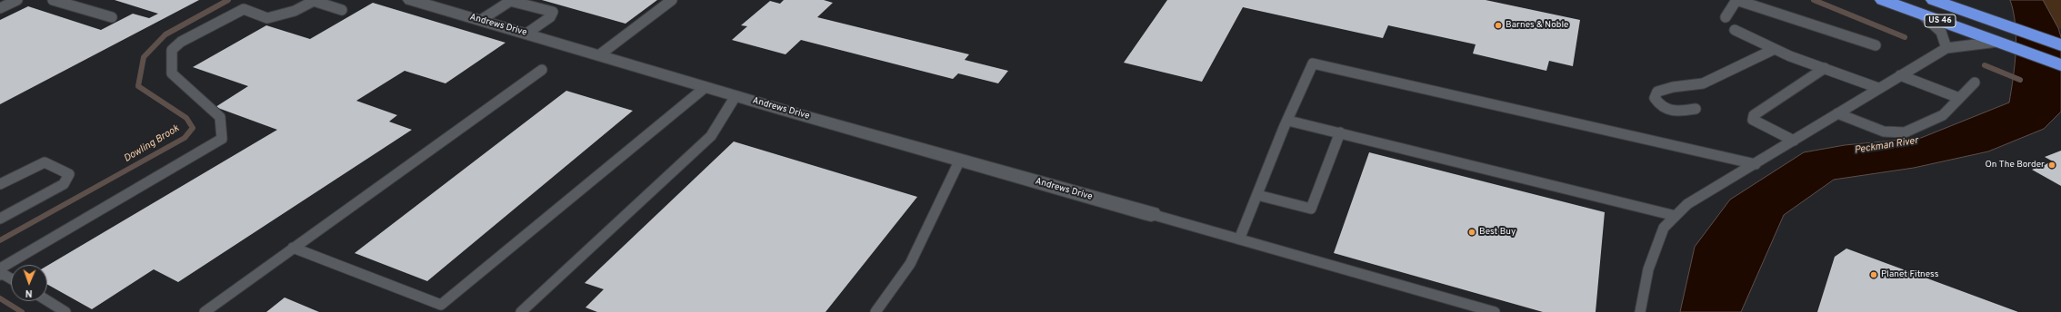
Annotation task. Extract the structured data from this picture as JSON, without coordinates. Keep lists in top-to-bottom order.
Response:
{
  "streets": {
    "highway": ["US 46"],
    "street": ["Andrews Drive"]
  },
  "water": ["Dowling Brook", "Peckman River"],
  "places": [
    "Barnes & Noble",
    "On The Border",
    "Best Buy",
    "Planet Fitness"
  ],
  "north": "bottom"
}
